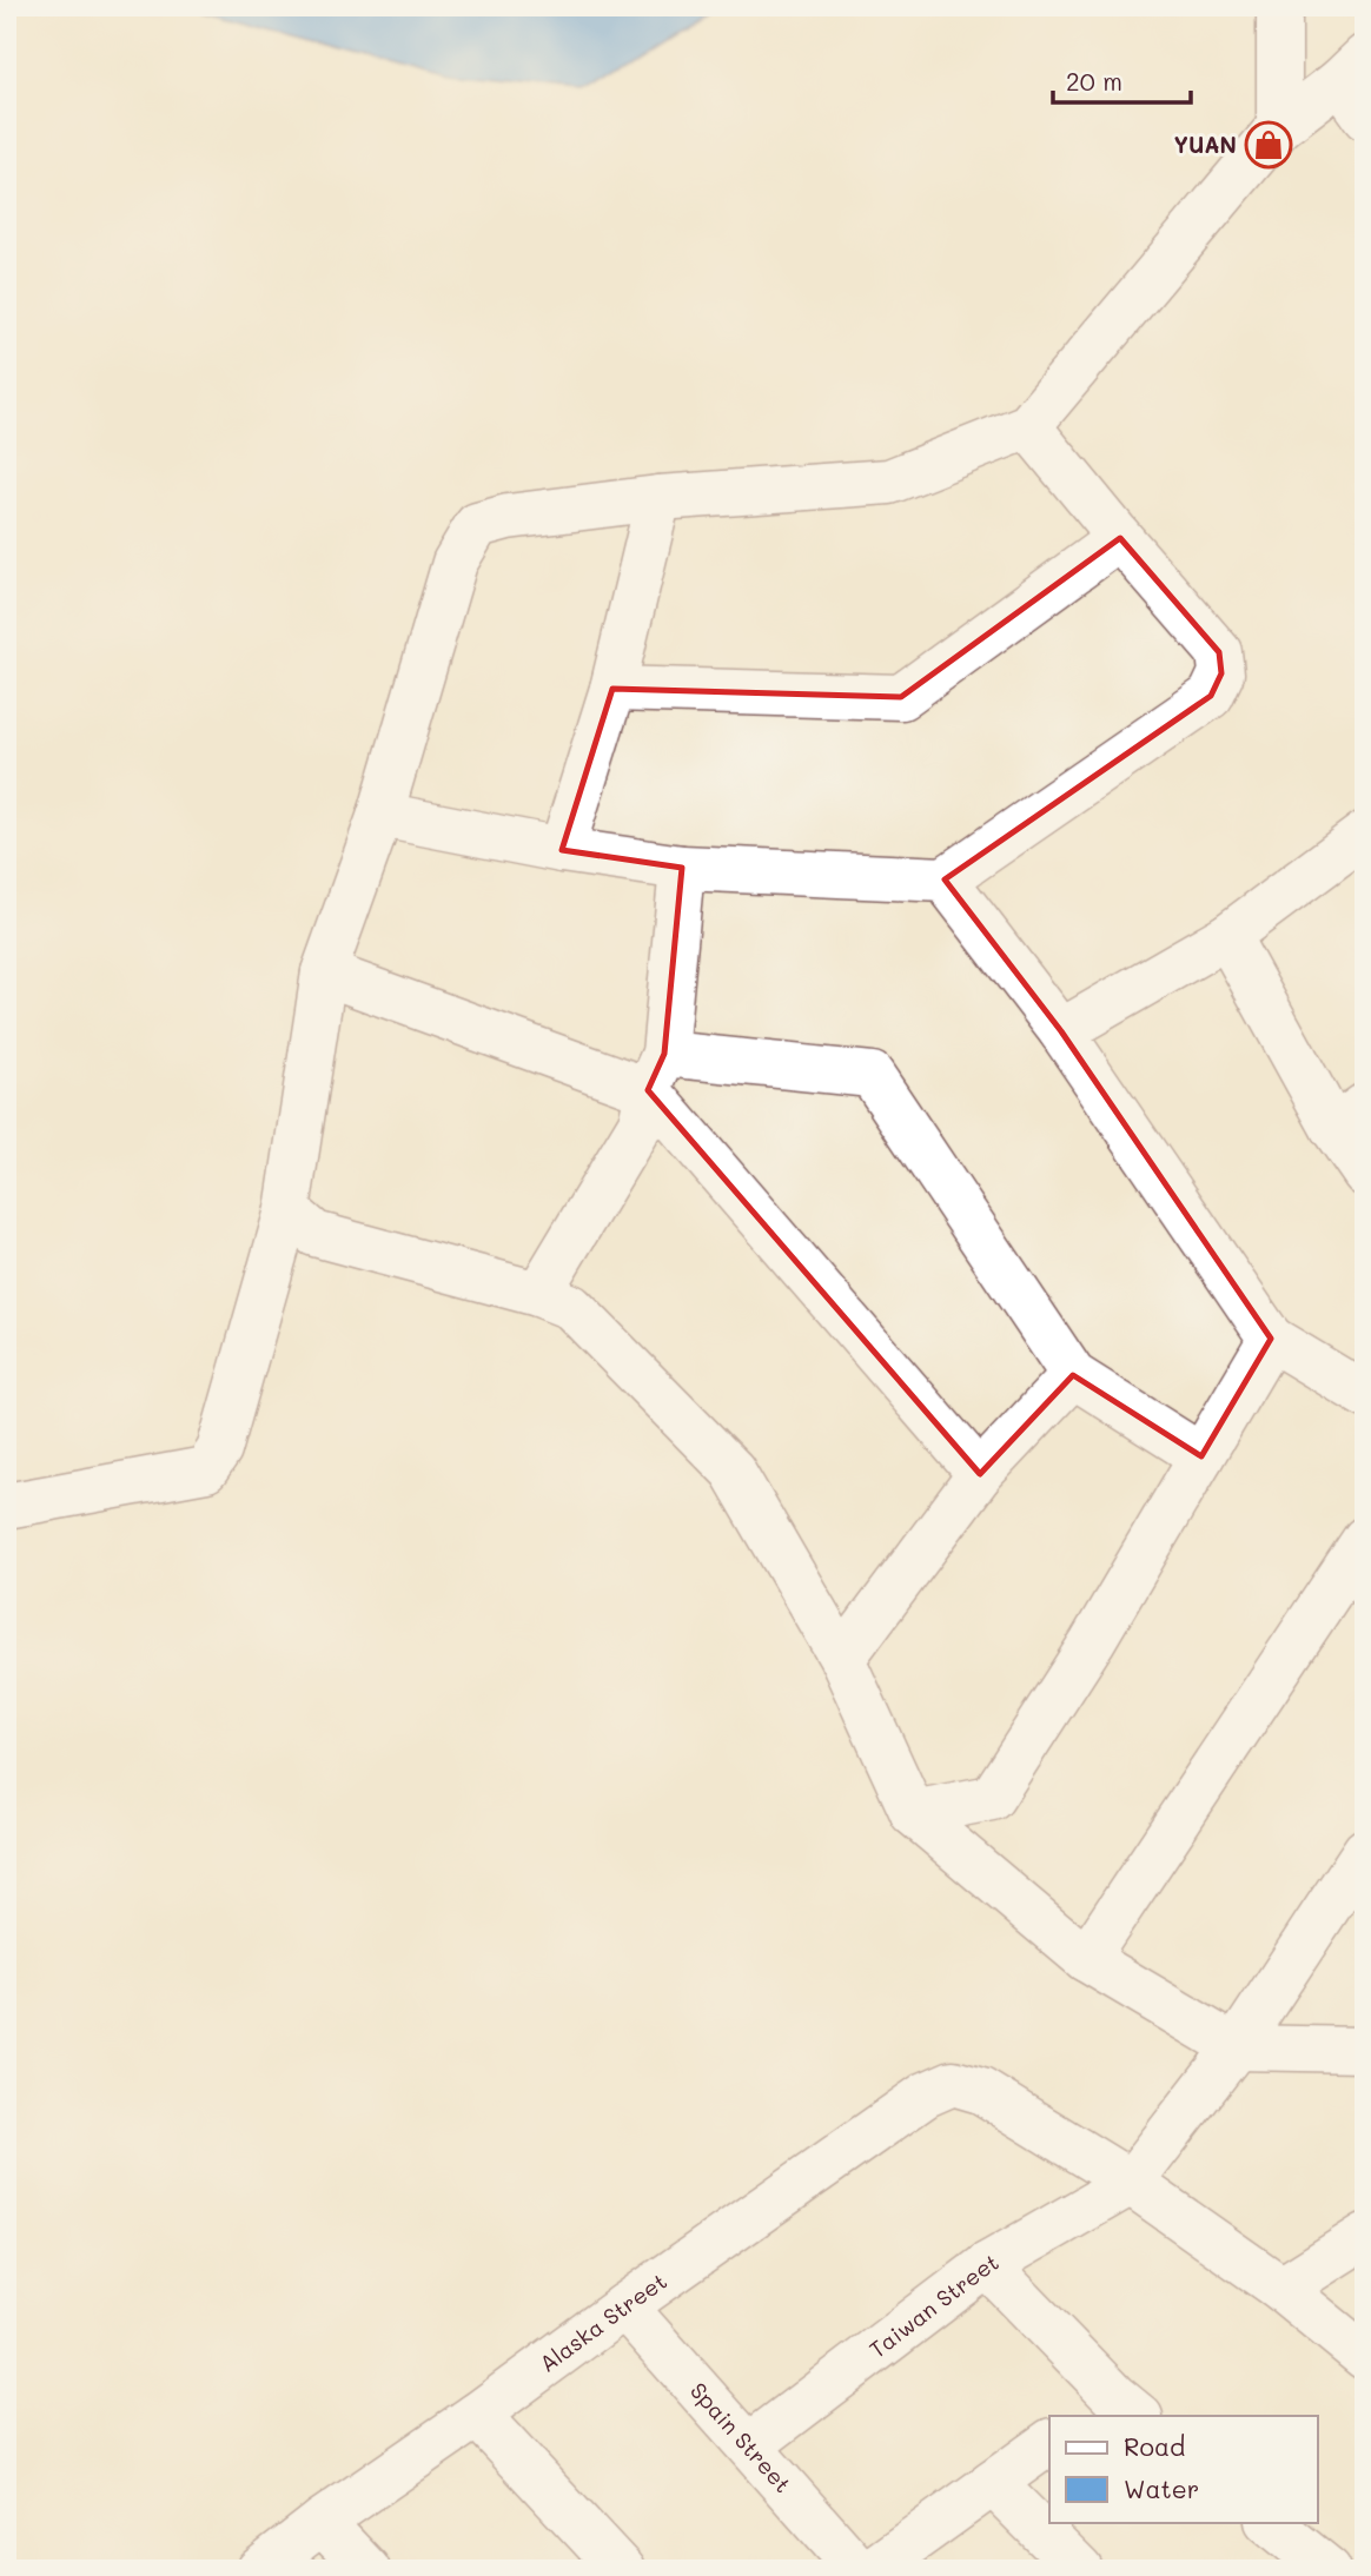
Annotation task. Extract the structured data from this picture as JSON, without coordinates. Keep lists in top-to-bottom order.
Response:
{
  "streets": {
    "street": ["Taiwan Street", "Alaska Street", "Spain Street"]
  },
  "crossings": [
    ["Taiwan Street", "Alaska Street"],
    ["Taiwan Street", "Spain Street"],
    ["Alaska Street", "Spain Street"]
  ],
  "places": {
    "shop": ["YUAN"]
  },
  "legend": ["Road", "Water"],
  "scale_bar": "20 m"
}
